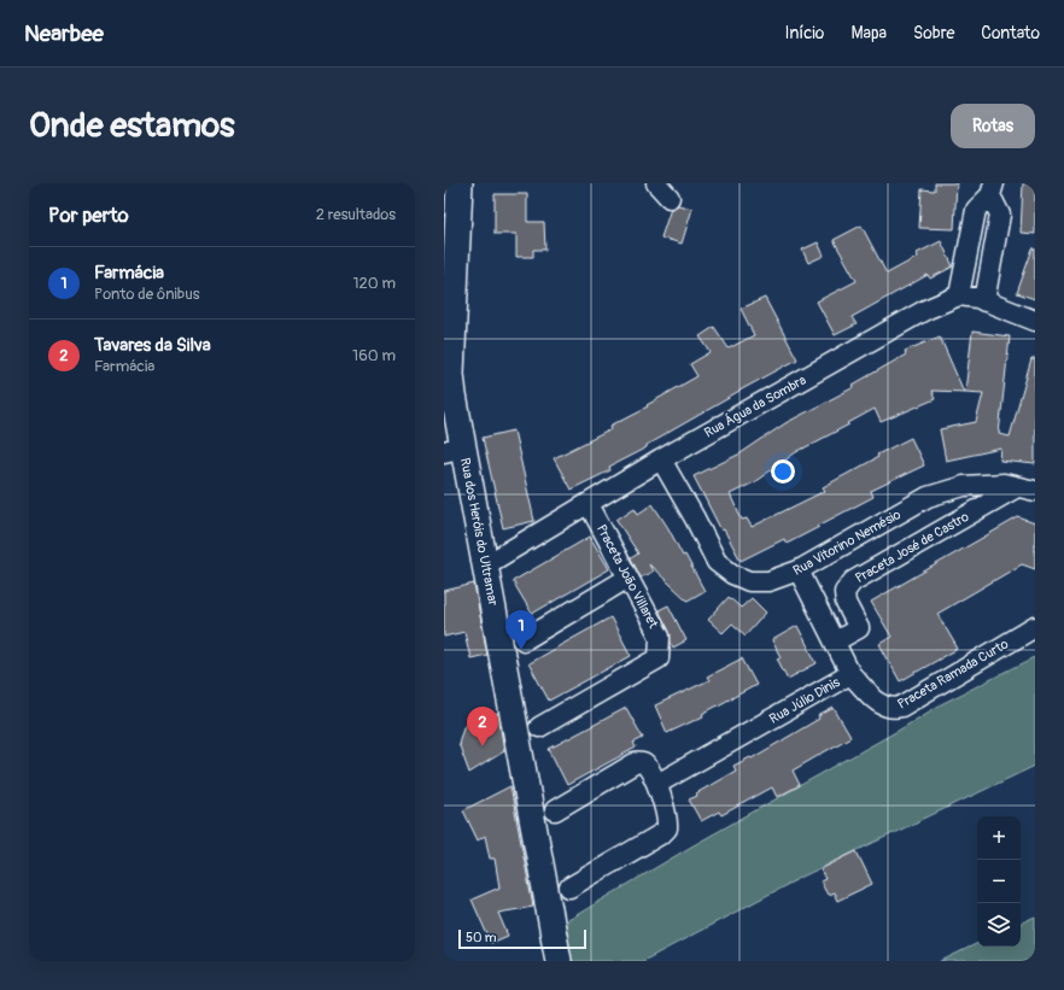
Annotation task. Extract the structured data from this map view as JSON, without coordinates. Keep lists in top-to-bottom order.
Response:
{
  "streets": {
    "street": [
      "Rua Água da Sombra",
      "Rua dos Heróis do Ultramar",
      "Rua Vitorino Nemésio",
      "Praceta José de Castro",
      "Praceta João Villaret",
      "Praceta Ramada Curto",
      "Rua Júlio Dinis"
    ]
  },
  "crossings": [
    ["Rua Água da Sombra", "Rua dos Heróis do Ultramar"],
    ["Rua Água da Sombra", "Rua Vitorino Nemésio"],
    ["Rua Água da Sombra", "Praceta João Villaret"],
    ["Rua Vitorino Nemésio", "Praceta José de Castro"],
    ["Rua Vitorino Nemésio", "Rua Júlio Dinis"],
    ["Praceta José de Castro", "Rua Júlio Dinis"],
    ["Praceta Ramada Curto", "Rua Júlio Dinis"]
  ],
  "scale_bar": "50 m",
  "page": {
    "header": "Nearbee",
    "nav": [
      "Início",
      "Mapa",
      "Sobre",
      "Contato"
    ],
    "buttons": "Rotas",
    "title": "Onde estamos",
    "heading": ["Por perto", "2 resultados"],
    "list": [
      {
        "mark": "1",
        "name": "Farmácia",
        "note": "Ponto de ônibus",
        "value": "120 m"
      },
      {
        "mark": "2",
        "name": "Tavares da Silva",
        "note": "Farmácia",
        "value": "160 m"
      }
    ],
    "pins": ["1", "2"],
    "map_buttons": ["+", "−"],
    "scale": "50 m"
  }
}
